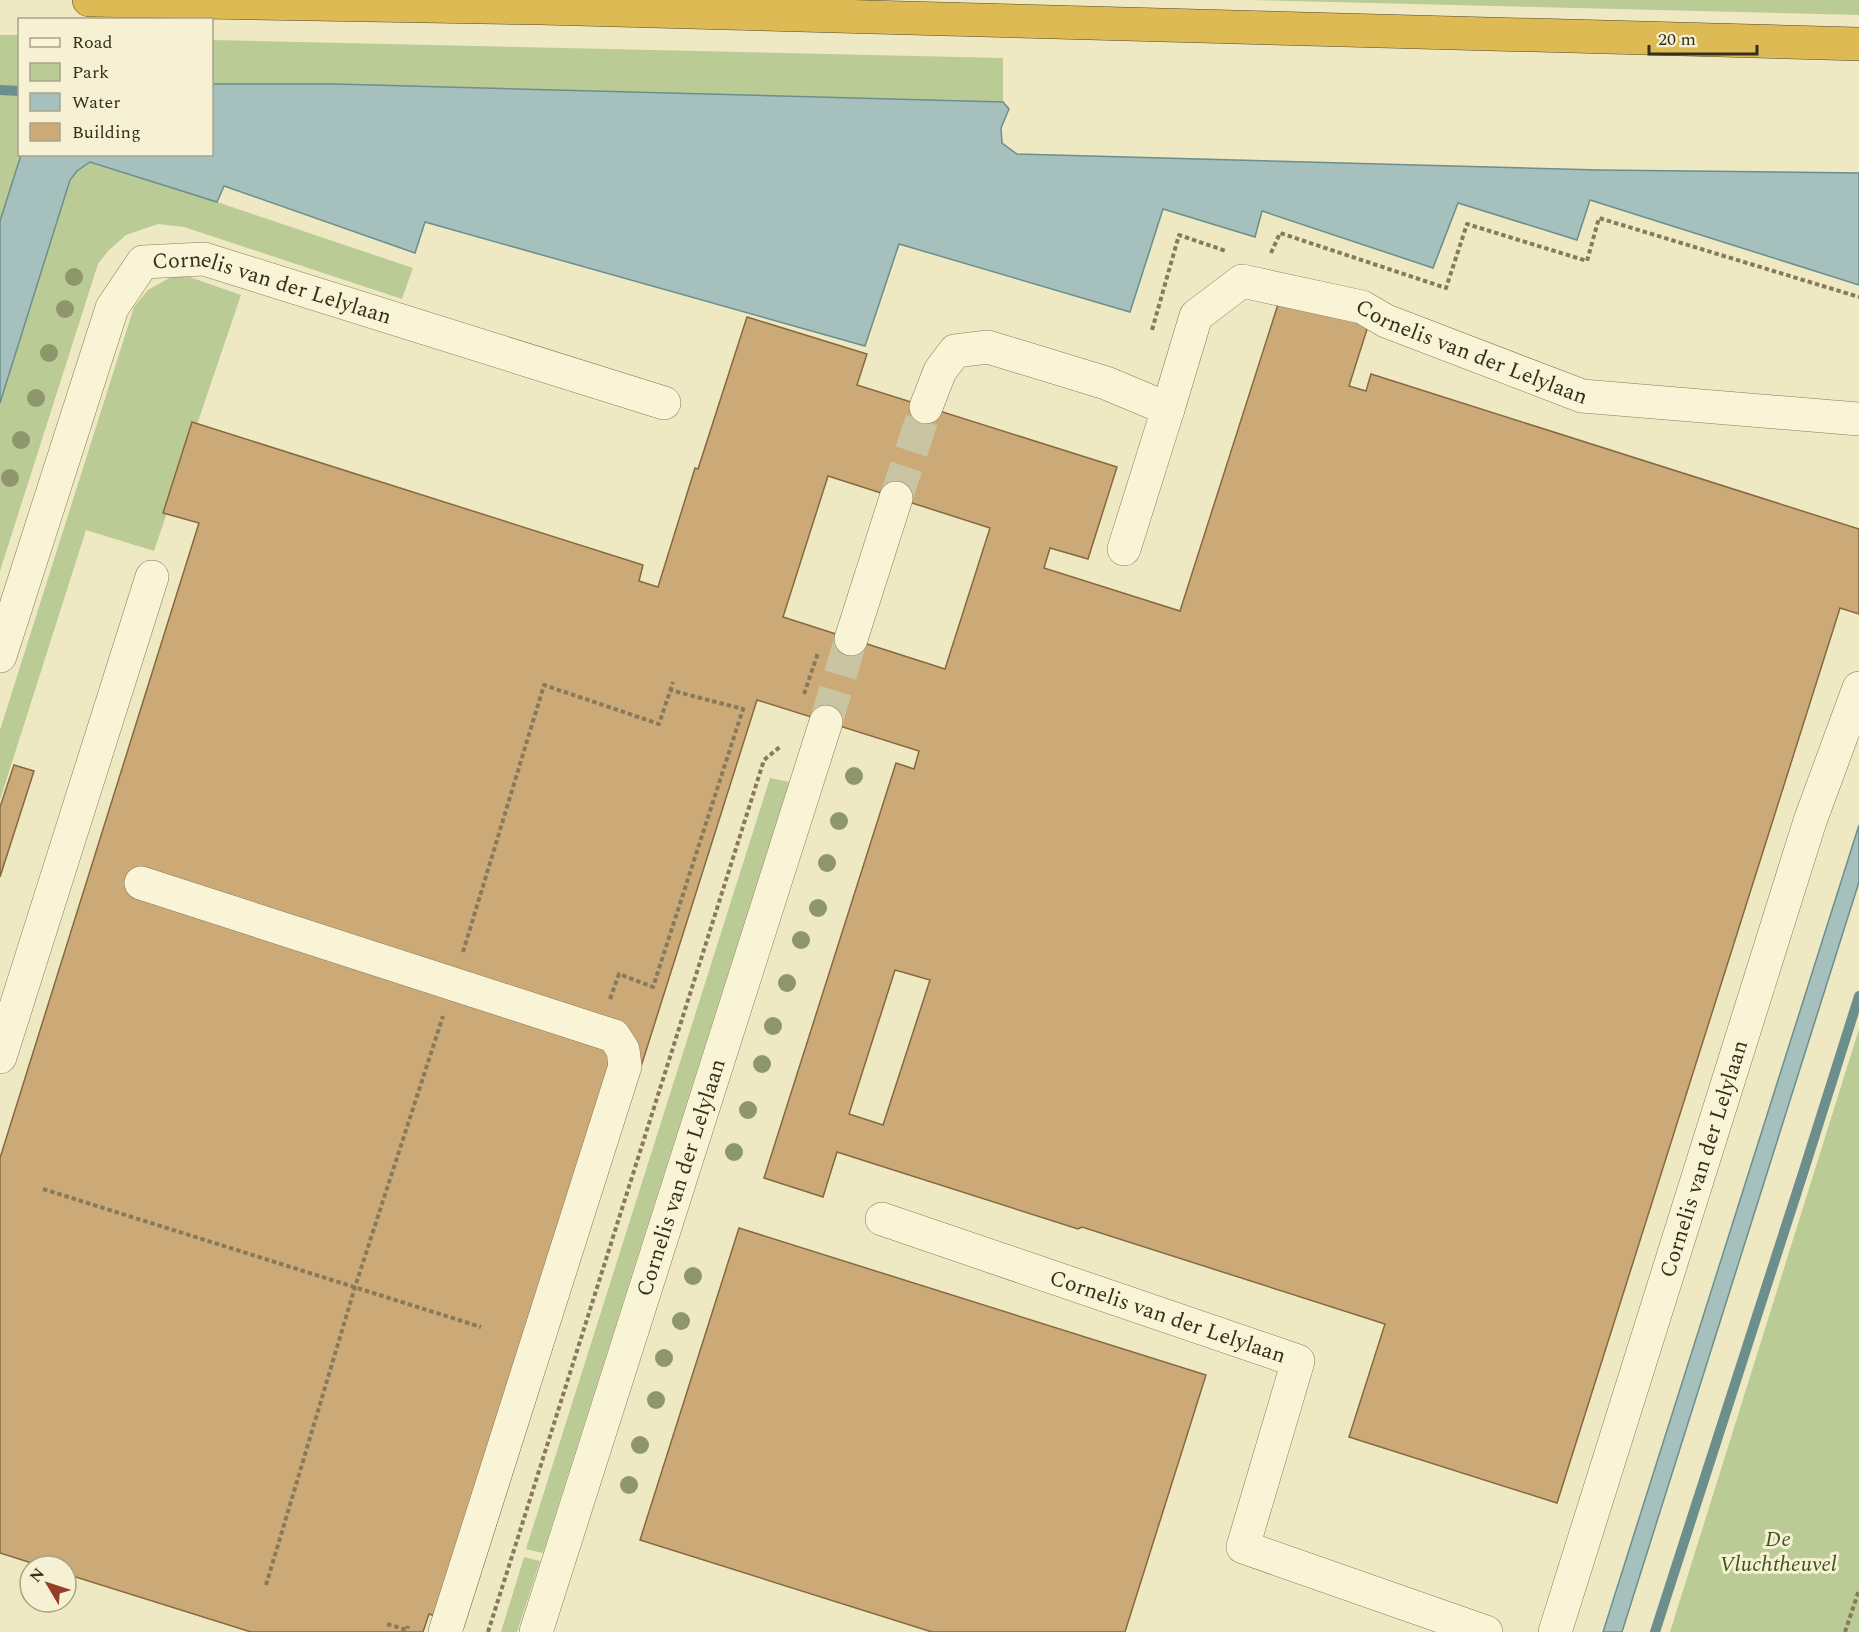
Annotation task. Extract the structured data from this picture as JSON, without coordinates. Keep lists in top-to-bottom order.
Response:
{
  "streets": {
    "street": ["Cornelis van der Lelylaan"]
  },
  "parks": ["De Vluchtheuvel"],
  "legend": [
    "Road",
    "Park",
    "Water",
    "Building"
  ],
  "scale_bar": "20 m",
  "north": "top left"
}
